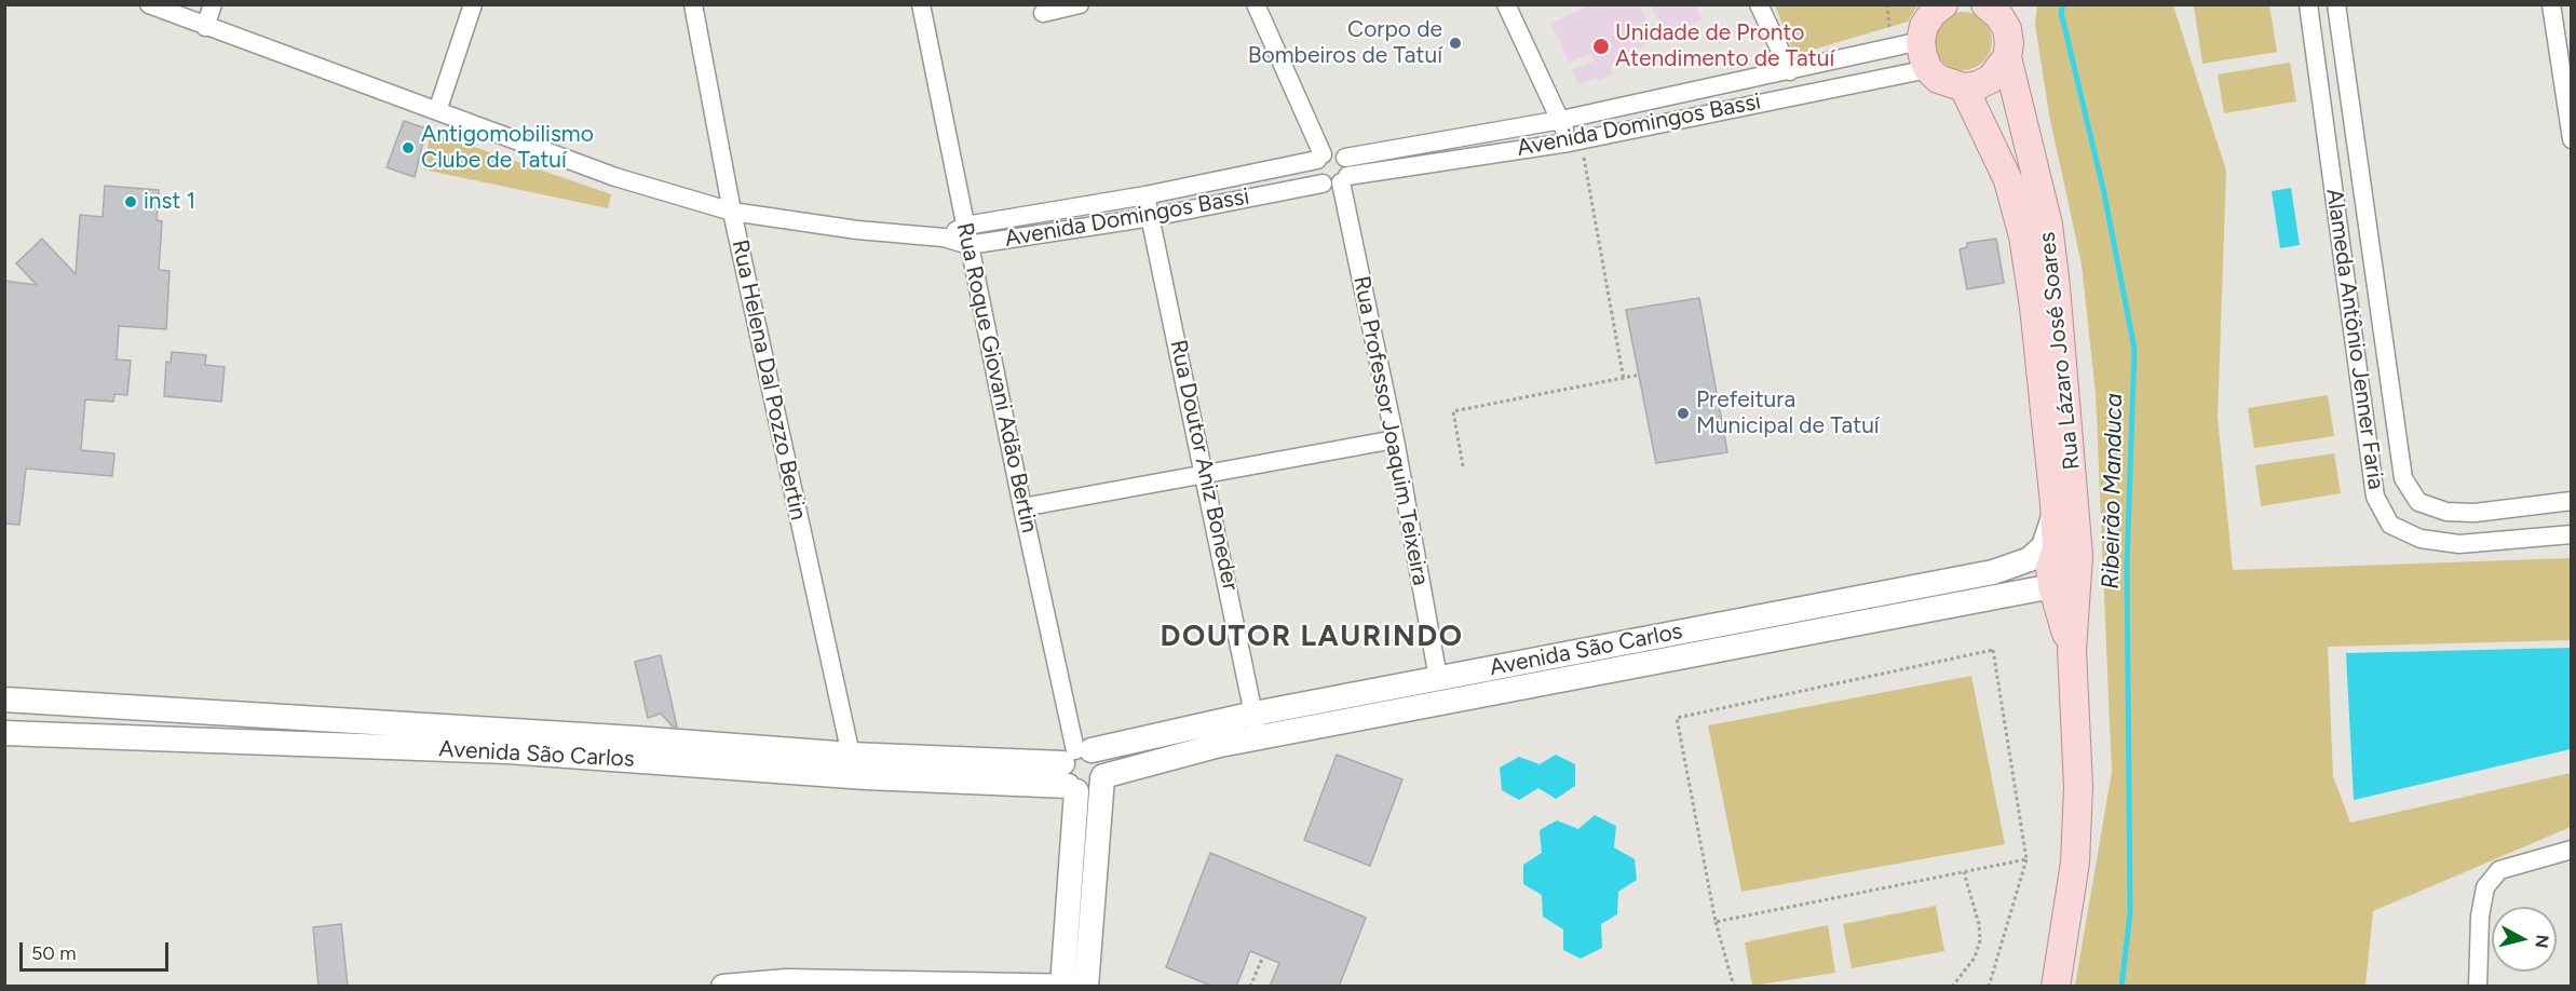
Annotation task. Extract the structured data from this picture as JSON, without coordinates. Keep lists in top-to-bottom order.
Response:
{
  "streets": {
    "main road": ["Rua Lázaro José Soares", "Avenida São Carlos"],
    "street": [
      "Avenida Domingos Bassi",
      "Alameda Antônio Jenner Faria",
      "Rua Roque Giovani Adão Bertin",
      "Rua Helena Dal Pozzo Bertin",
      "Rua Professor Joaquim Teixeira",
      "Rua Doutor Aniz Boneder"
    ]
  },
  "crossings": [
    ["Avenida Domingos Bassi", "Rua Roque Giovani Adão Bertin"],
    ["Avenida Domingos Bassi", "Rua Professor Joaquim Teixeira"],
    ["Avenida Domingos Bassi", "Rua Doutor Aniz Boneder"],
    ["Rua Lázaro José Soares", "Avenida São Carlos"],
    ["Rua Roque Giovani Adão Bertin", "Avenida São Carlos"],
    ["Rua Helena Dal Pozzo Bertin", "Avenida São Carlos"],
    ["Rua Professor Joaquim Teixeira", "Avenida São Carlos"],
    ["Rua Doutor Aniz Boneder", "Avenida São Carlos"]
  ],
  "districts": ["DOUTOR LAURINDO"],
  "water": ["Ribeirão Manduca"],
  "places": [
    "Corpo de Bombeiros de Tatuí",
    "Unidade de Pronto Atendimento de Tatuí",
    "Antigomobilismo Clube de Tatuí",
    "inst 1",
    "Prefeitura Municipal de Tatuí"
  ],
  "scale_bar": "50 m",
  "north": "right"
}
